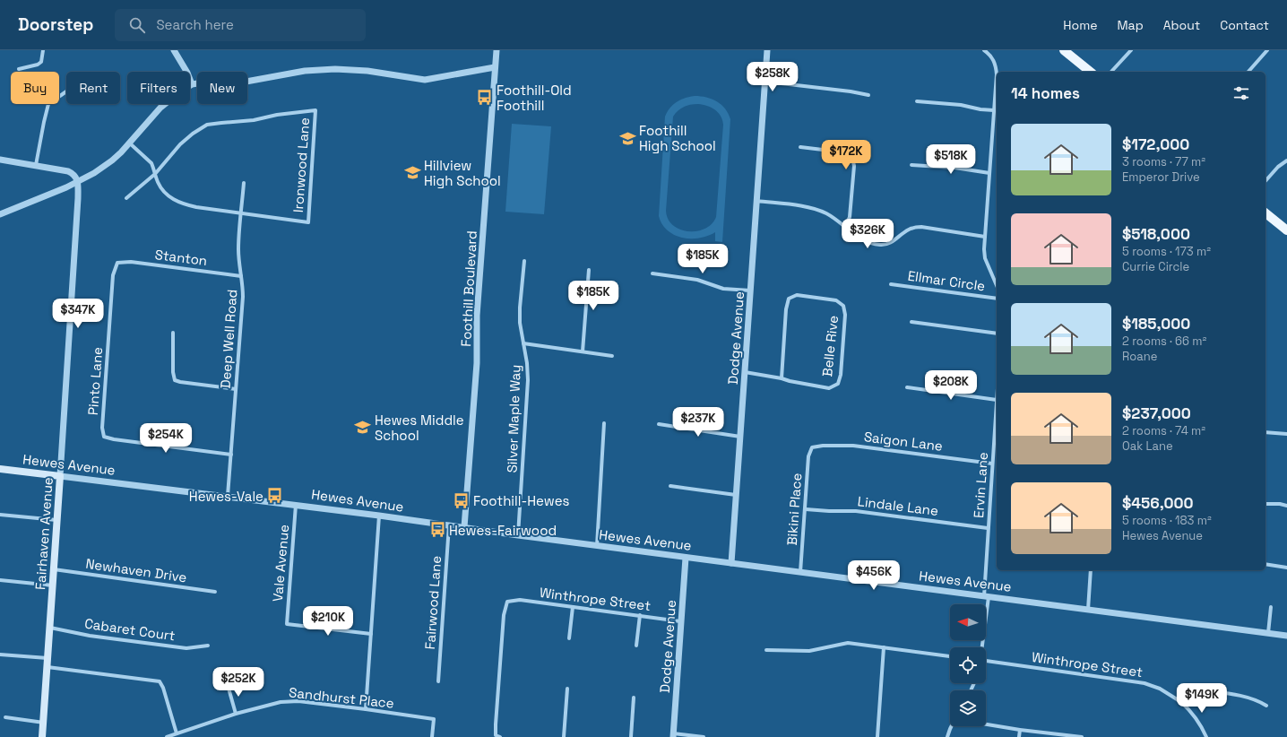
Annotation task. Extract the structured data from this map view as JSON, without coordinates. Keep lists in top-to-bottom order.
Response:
{
  "streets": {
    "main road": ["Hewes Avenue", "Fairhaven Avenue"],
    "street": [
      "Ironwood Lane",
      "Stanton",
      "Ellmar Circle",
      "Foothill Boulevard",
      "Dodge Avenue",
      "Deep Well Road",
      "Belle Rive",
      "Pinto Lane",
      "Silver Maple Way",
      "Saigon Lane",
      "Ervin Lane",
      "Lindale Lane",
      "Bikini Place",
      "Vale Avenue",
      "Newhaven Drive",
      "Winthrope Street",
      "Fairwood Lane",
      "Cabaret Court",
      "Sandhurst Place"
    ]
  },
  "crossings": [
    ["Ironwood Lane", "Deep Well Road"],
    ["Stanton", "Deep Well Road"],
    ["Stanton", "Pinto Lane"],
    ["Foothill Boulevard", "Hewes Avenue"],
    ["Dodge Avenue", "Belle Rive"],
    ["Dodge Avenue", "Hewes Avenue"],
    ["Dodge Avenue", "Winthrope Street"],
    ["Deep Well Road", "Pinto Lane"],
    ["Deep Well Road", "Hewes Avenue"],
    ["Silver Maple Way", "Hewes Avenue"],
    ["Saigon Lane", "Ervin Lane"],
    ["Saigon Lane", "Bikini Place"],
    ["Hewes Avenue", "Ervin Lane"],
    ["Hewes Avenue", "Bikini Place"],
    ["Hewes Avenue", "Fairhaven Avenue"],
    ["Hewes Avenue", "Vale Avenue"],
    ["Hewes Avenue", "Fairwood Lane"],
    ["Ervin Lane", "Lindale Lane"],
    ["Lindale Lane", "Bikini Place"],
    ["Fairhaven Avenue", "Newhaven Drive"],
    ["Fairhaven Avenue", "Cabaret Court"]
  ],
  "places": {
    "bus stop": [
      "Foothill-Old Foothill",
      "Hewes-Vale",
      "Foothill-Hewes",
      "Hewes-Fairwood"
    ],
    "school or university": ["Foothill High School", "Hillview High School", "Hewes Middle School"]
  },
  "north": "left",
  "page": {
    "header": "Doorstep",
    "search": "Search here",
    "nav": [
      "Home",
      "Map",
      "About",
      "Contact"
    ],
    "price": [
      "$258K",
      "$172K",
      "$518K",
      "$326K",
      "$185K",
      "$185K",
      "$347K",
      "$208K",
      "$237K",
      "$254K",
      "$456K",
      "$210K",
      "$252K",
      "$149K"
    ],
    "chip": [
      "Buy",
      "Rent",
      "Filters",
      "New"
    ],
    "heading": "14 homes",
    "list": [
      {
        "name": "$172,000",
        "note": "3 rooms · 77 m² · Emperor Drive"
      },
      {
        "name": "$518,000",
        "note": "5 rooms · 173 m² · Currie Circle"
      },
      {
        "name": "$185,000",
        "note": "2 rooms · 66 m² · Roane"
      },
      {
        "name": "$237,000",
        "note": "2 rooms · 74 m² · Oak Lane"
      },
      {
        "name": "$456,000",
        "note": "5 rooms · 183 m² · Hewes Avenue"
      }
    ]
  }
}
